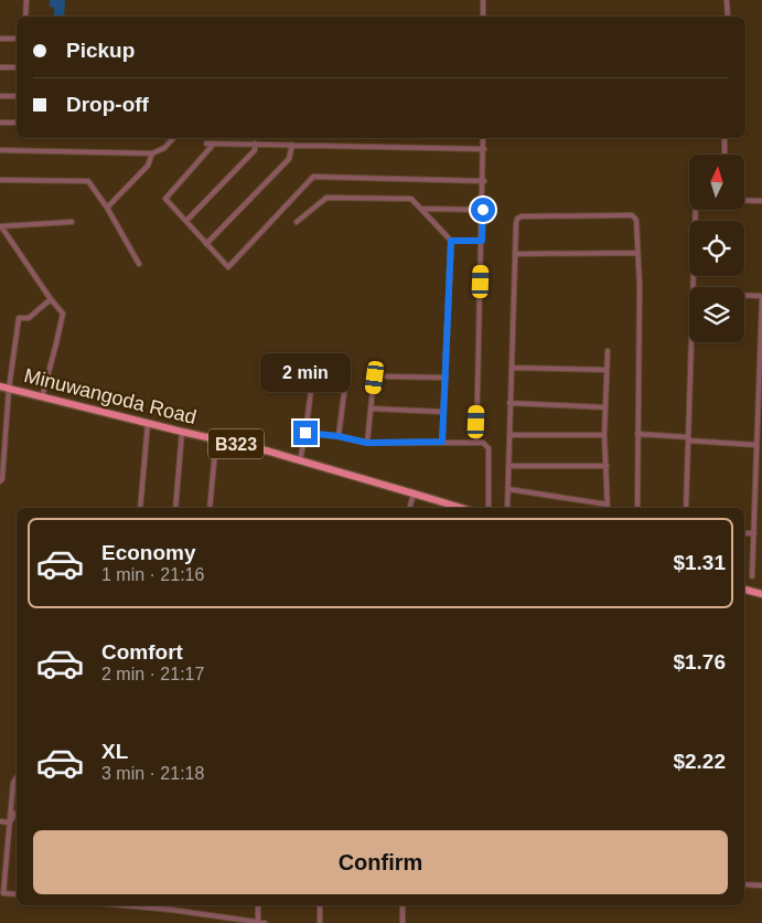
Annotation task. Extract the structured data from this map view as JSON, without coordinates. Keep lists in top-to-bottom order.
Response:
{
  "streets": {
    "main road": ["Minuwangoda Road", "B323"]
  },
  "north": "top",
  "page": {
    "banner": ["Pickup", "Drop-off"],
    "bubble": "2 min",
    "list": [
      {
        "name": "Economy",
        "note": "1 min · 21:16",
        "value": "$1.31"
      },
      {
        "name": "Comfort",
        "note": "2 min · 21:17",
        "value": "$1.76"
      },
      {
        "name": "XL",
        "note": "3 min · 21:18",
        "value": "$2.22"
      }
    ],
    "buttons": "Confirm"
  }
}
